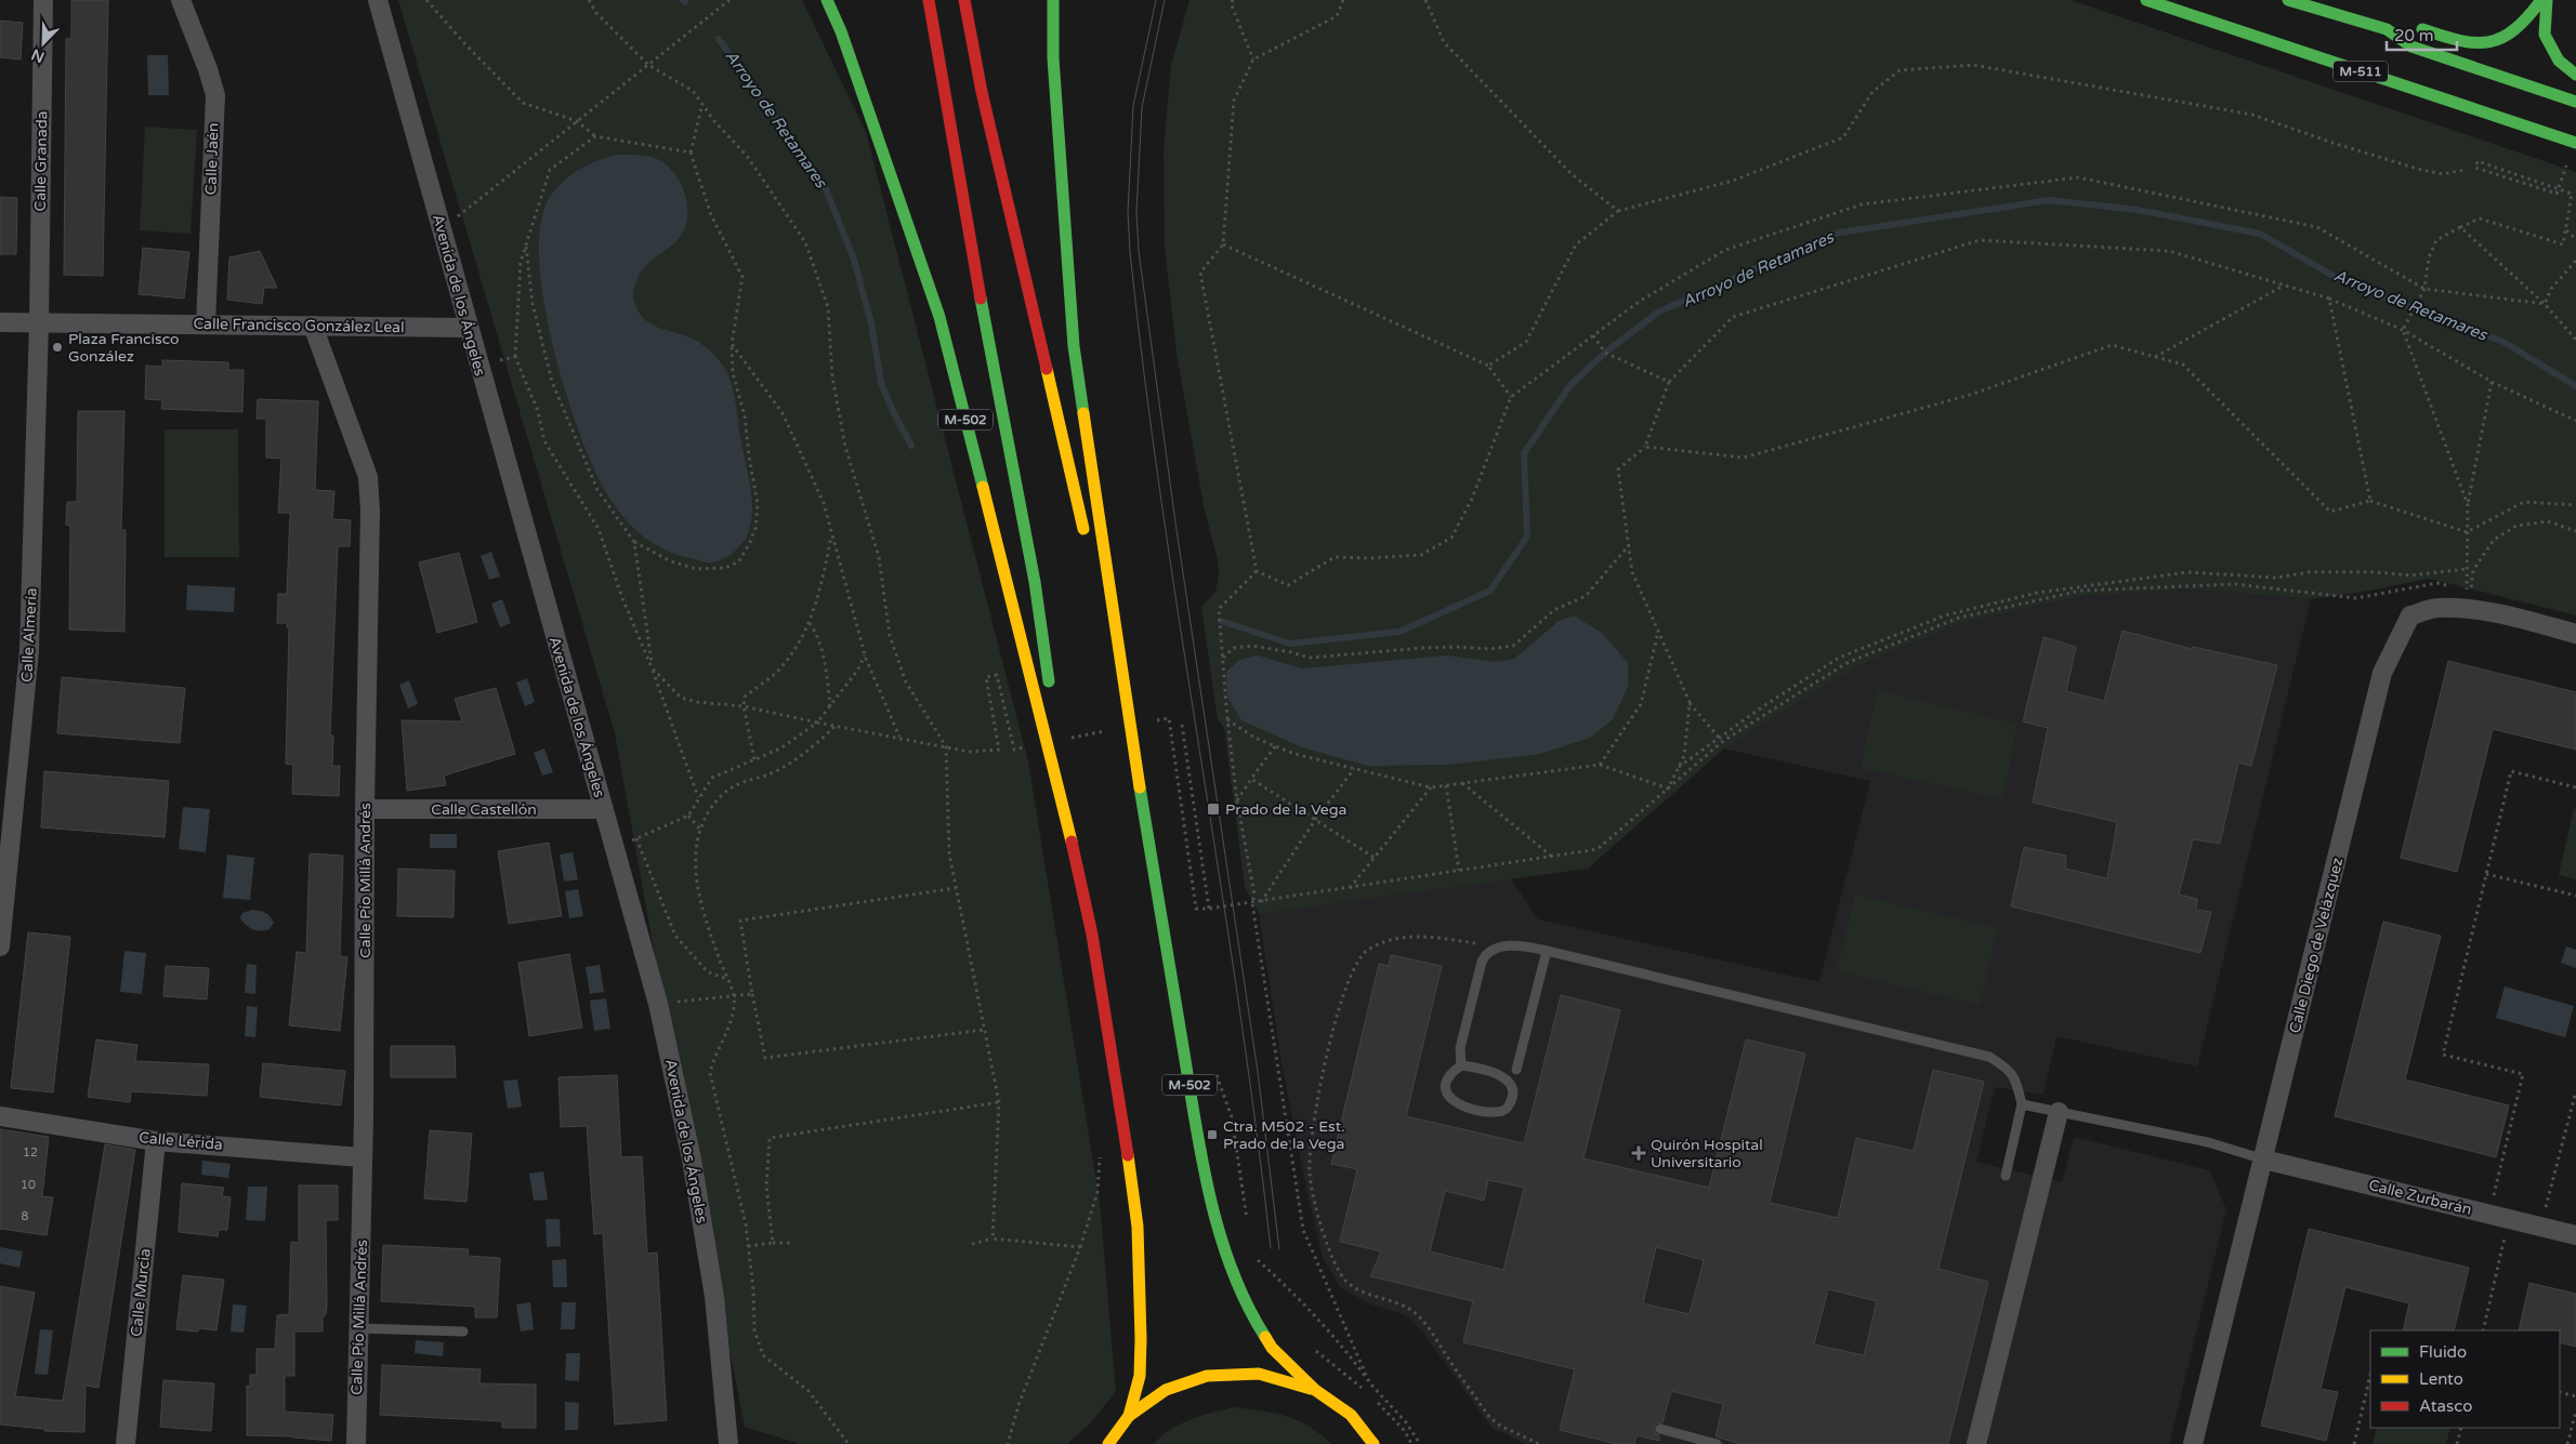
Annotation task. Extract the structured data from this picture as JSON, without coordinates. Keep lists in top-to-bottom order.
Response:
{
  "streets": {
    "highway": ["M-511", "M-502"],
    "street": [
      "Calle Jaén",
      "Calle Granada",
      "Avenida de los Ángeles",
      "Calle Francisco González Leal",
      "Calle Almería",
      "Calle Castellón",
      "Calle Pío Millá Andrés",
      "Calle Diego de Velázquez",
      "Calle Lérida",
      "Calle Zurbarán",
      "Calle Murcia"
    ]
  },
  "crossings": [
    ["Calle Jaén", "Calle Francisco González Leal"],
    ["Calle Granada", "Calle Francisco González Leal"],
    ["Calle Granada", "Calle Almería"],
    ["Avenida de los Ángeles", "Calle Francisco González Leal"],
    ["Avenida de los Ángeles", "Calle Castellón"],
    ["Calle Francisco González Leal", "Calle Almería"],
    ["Calle Francisco González Leal", "Calle Pío Millá Andrés"],
    ["Calle Castellón", "Calle Pío Millá Andrés"],
    ["Calle Pío Millá Andrés", "Calle Lérida"],
    ["Calle Diego de Velázquez", "Calle Zurbarán"],
    ["Calle Lérida", "Calle Murcia"]
  ],
  "water": ["Arroyo de Retamares"],
  "places": {
    "other": ["Plaza Francisco González"],
    "transit": ["Prado de la Vega", "Ctra. M502 - Est. Prado de la Vega"],
    "health": ["Quirón Hospital Universitario"]
  },
  "house_numbers": ["12", "10", "8"],
  "legend": ["Fluido", "Lento", "Atasco"],
  "scale_bar": "20 m",
  "north": "bottom left"
}
